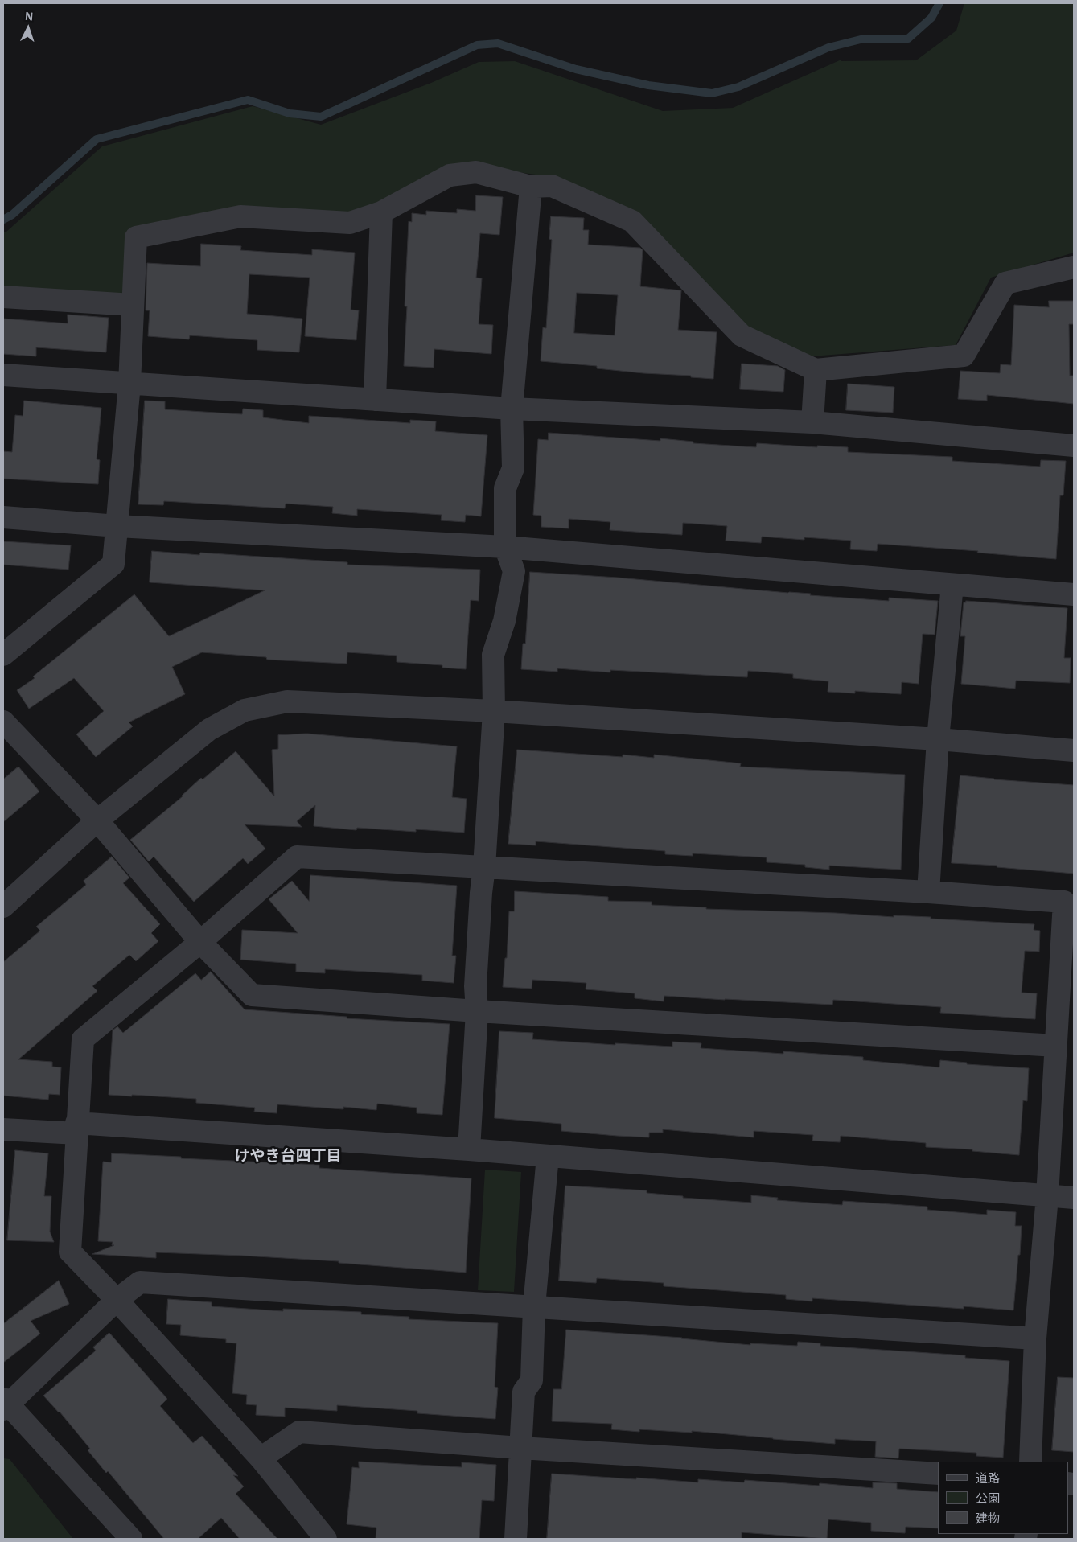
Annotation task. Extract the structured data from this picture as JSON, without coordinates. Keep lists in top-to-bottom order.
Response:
{
  "districts": ["けやき台四丁目"],
  "legend": ["道路", "公園", "建物"],
  "north": "top"
}
